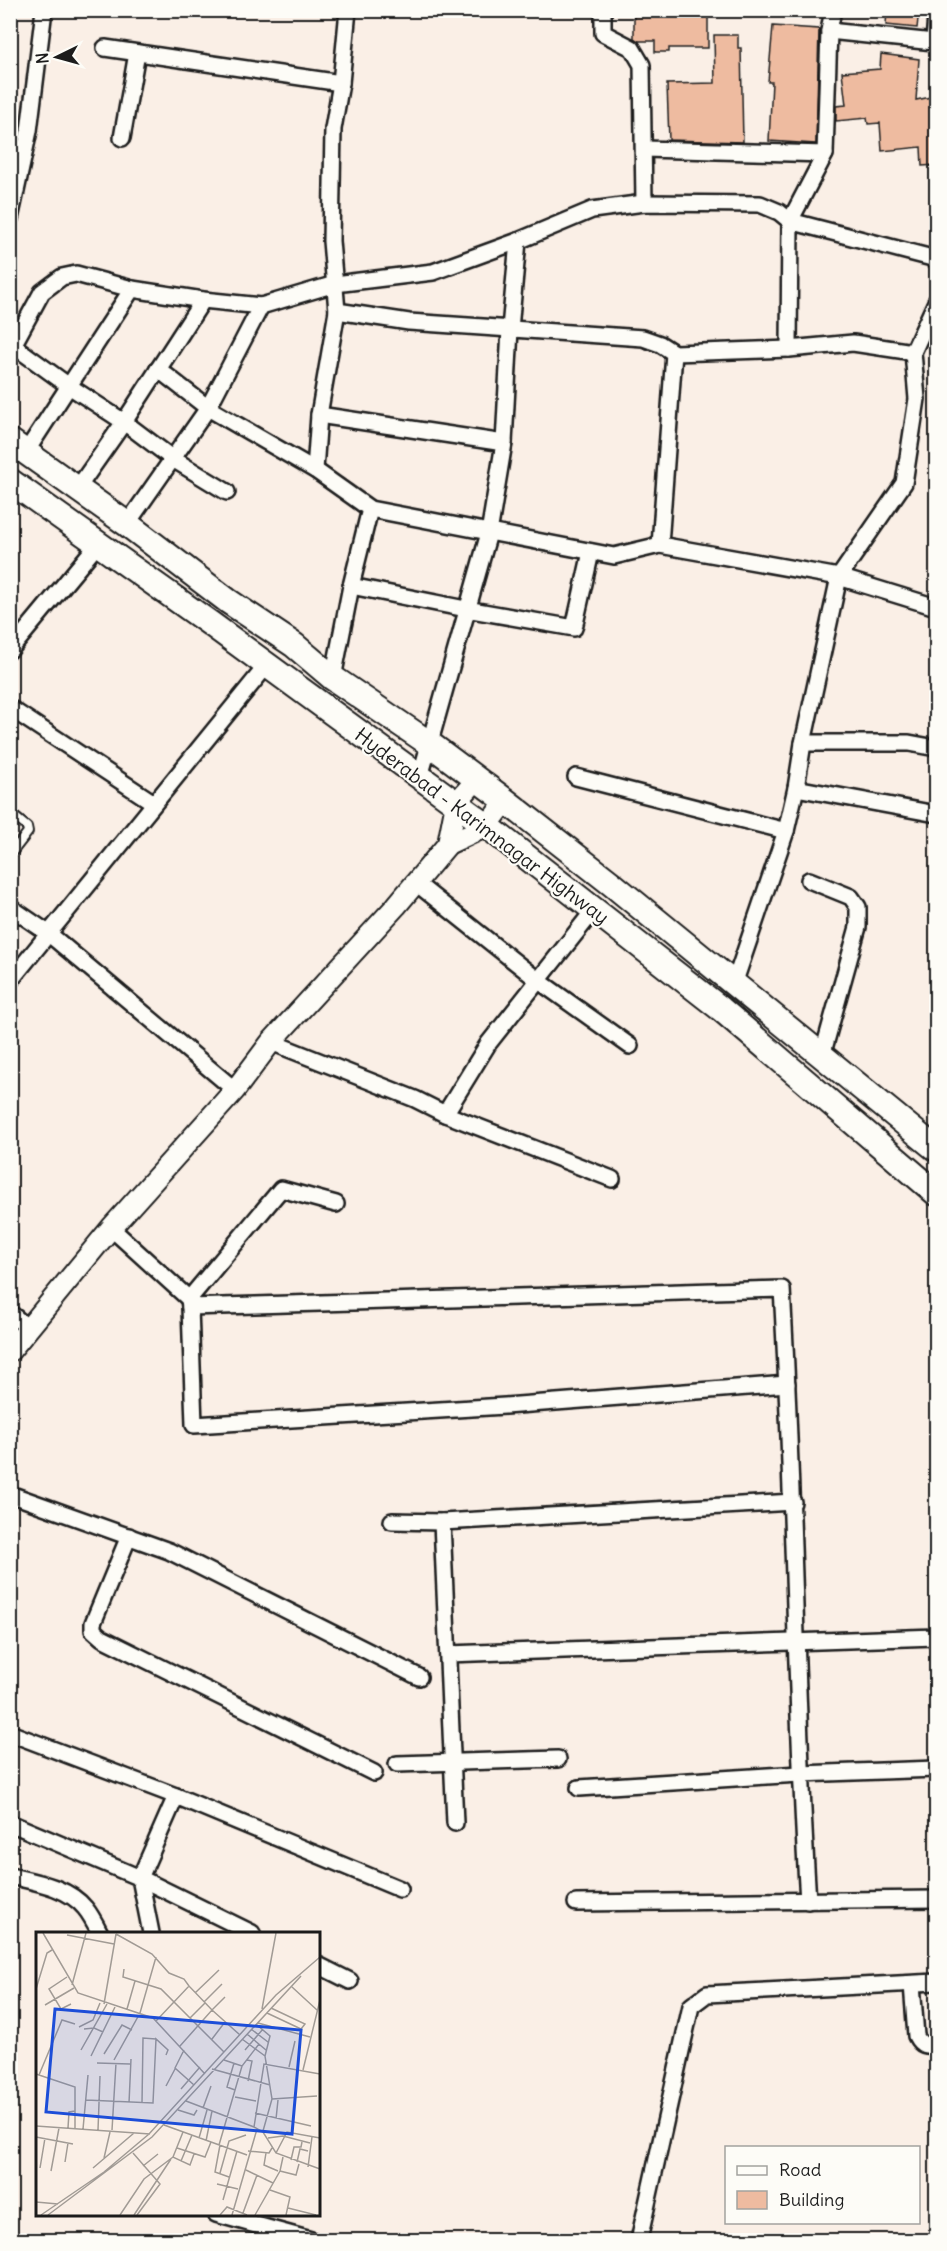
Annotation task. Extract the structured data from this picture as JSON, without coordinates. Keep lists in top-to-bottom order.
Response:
{
  "streets": {
    "main road": ["Hyderabad - Karimnagar Highway"]
  },
  "legend": ["Road", "Building"],
  "north": "left"
}
